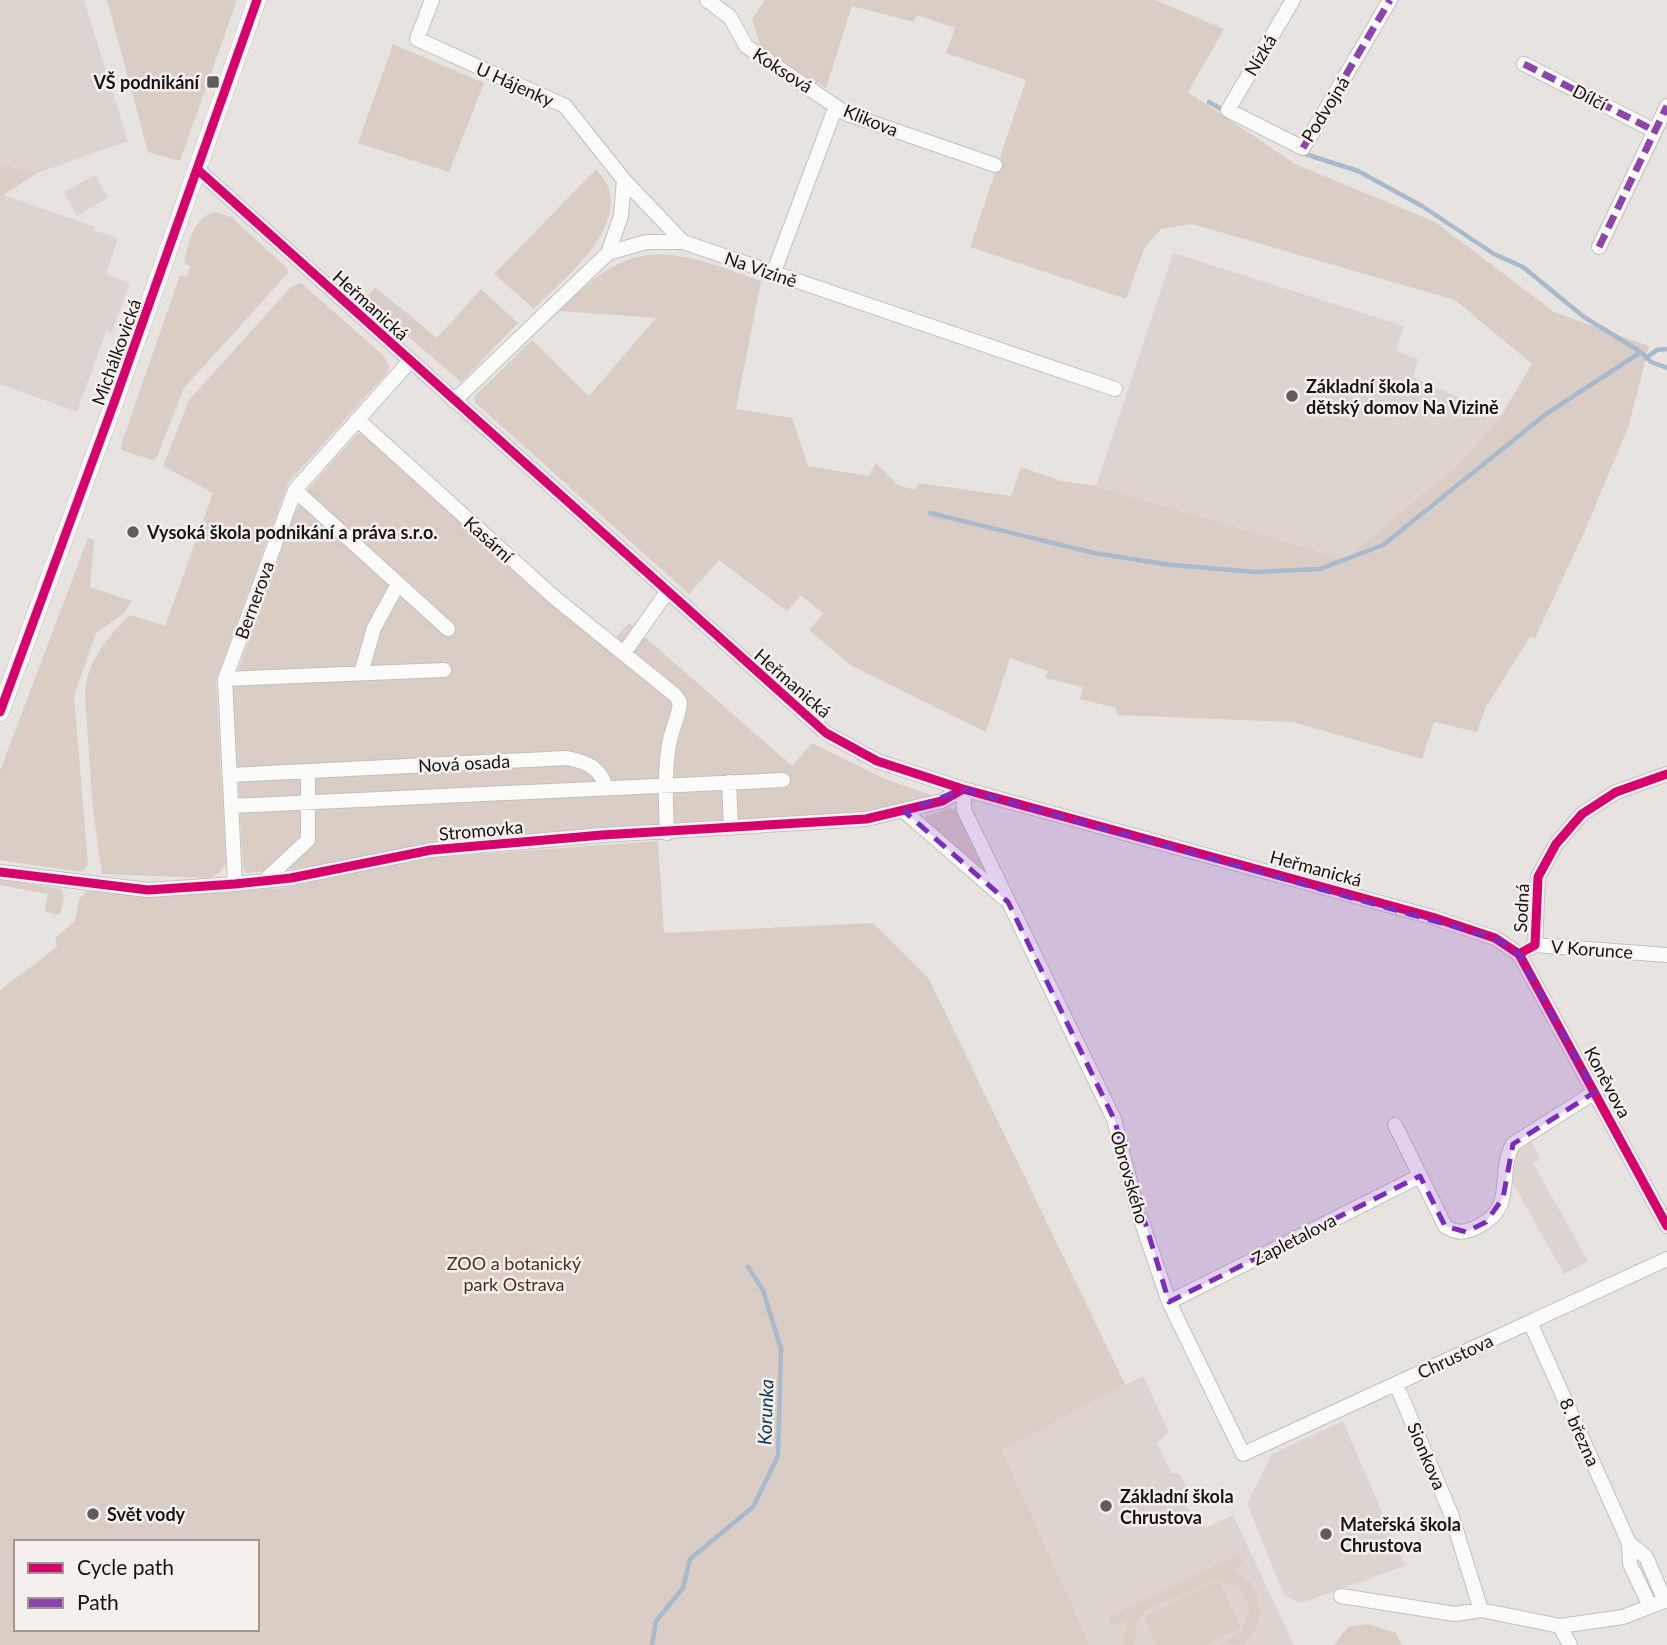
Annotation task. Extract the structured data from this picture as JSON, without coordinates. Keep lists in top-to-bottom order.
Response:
{
  "streets": {
    "street": [
      "Nízká",
      "Koksová",
      "U Hájenky",
      "Dílčí",
      "Podvojná",
      "Klikova",
      "Na Vizině",
      "Heřmanická",
      "Michálkovická",
      "Kasární",
      "Bernerova",
      "Nová osada",
      "Stromovka",
      "Sodná",
      "V Korunce",
      "Koněvova",
      "Obrovského",
      "Zapletalova",
      "Chrustova",
      "8. března",
      "Sionkova"
    ]
  },
  "crossings": [
    ["Nízká", "Podvojná"],
    ["Koksová", "Klikova"],
    ["U Hájenky", "Na Vizině"],
    ["Klikova", "Na Vizině"],
    ["Na Vizině", "Heřmanická"],
    ["Heřmanická", "Michálkovická"],
    ["Heřmanická", "Bernerova"],
    ["Heřmanická", "Stromovka"],
    ["Heřmanická", "V Korunce"],
    ["Heřmanická", "Koněvova"],
    ["Heřmanická", "Obrovského"],
    ["Kasární", "Bernerova"],
    ["Kasární", "Nová osada"],
    ["Bernerova", "Nová osada"],
    ["Bernerova", "Stromovka"],
    ["Stromovka", "Obrovského"],
    ["Sodná", "V Korunce"],
    ["V Korunce", "Koněvova"],
    ["Obrovského", "Zapletalova"],
    ["Obrovského", "Chrustova"],
    ["Chrustova", "8. března"],
    ["Chrustova", "Sionkova"]
  ],
  "water": ["Korunka"],
  "parks": ["ZOO a botanický park Ostrava"],
  "places": {
    "transit": ["VŠ podnikání"],
    "other": [
      "Základní škola a dětský domov Na Vizině",
      "Vysoká škola podnikání a práva s.r.o.",
      "Základní škola Chrustova",
      "Svět vody",
      "Mateřská škola Chrustova"
    ]
  },
  "legend": ["Cycle path", "Path"]
}
